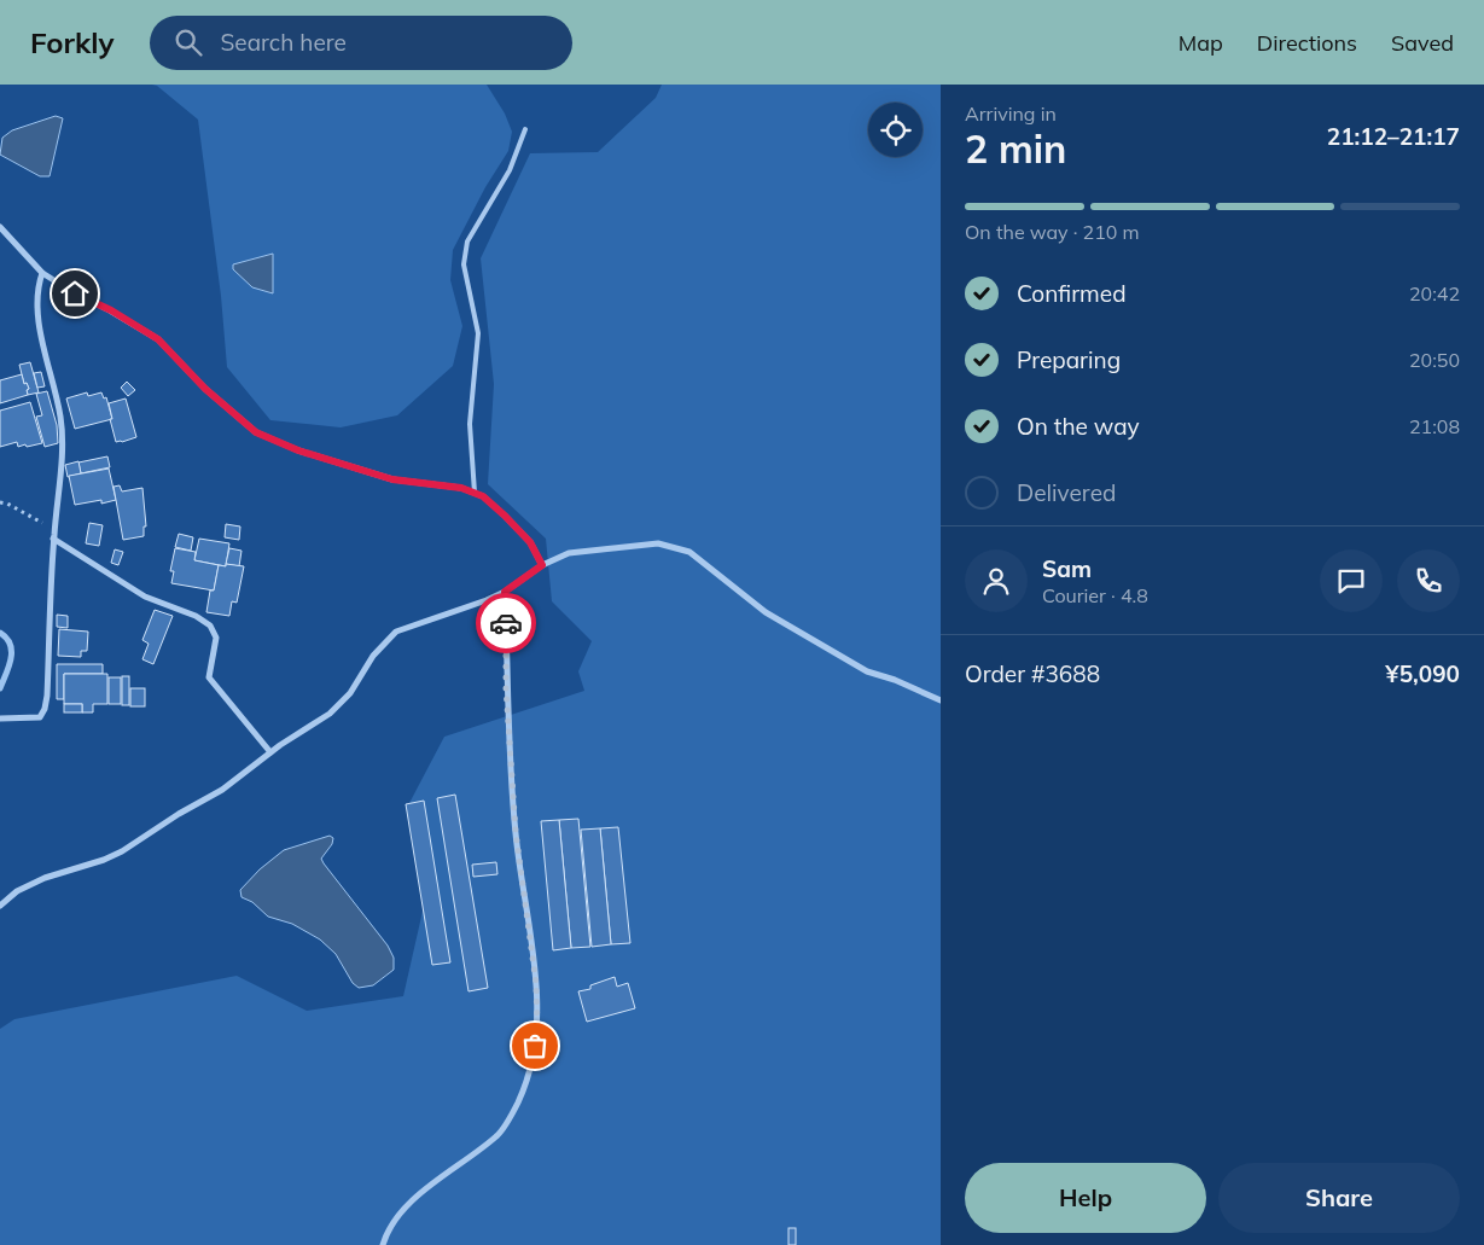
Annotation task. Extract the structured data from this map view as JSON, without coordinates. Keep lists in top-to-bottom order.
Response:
{
  "page": {
    "header": "Forkly",
    "search": "Search here",
    "nav": ["Map", "Directions", "Saved"],
    "heading": ["2 min", "Arriving in", "21:12–21:17"],
    "panel": [
      "Sam",
      "Courier · 4.8",
      "Order #3688",
      "¥5,090"
    ],
    "bar": "On the way · 210 m",
    "list": [
      ["Confirmed", "20:42"],
      ["Preparing", "20:50"],
      ["On the way", "21:08"],
      "Delivered"
    ],
    "buttons": ["Help", "Share"]
  }
}
